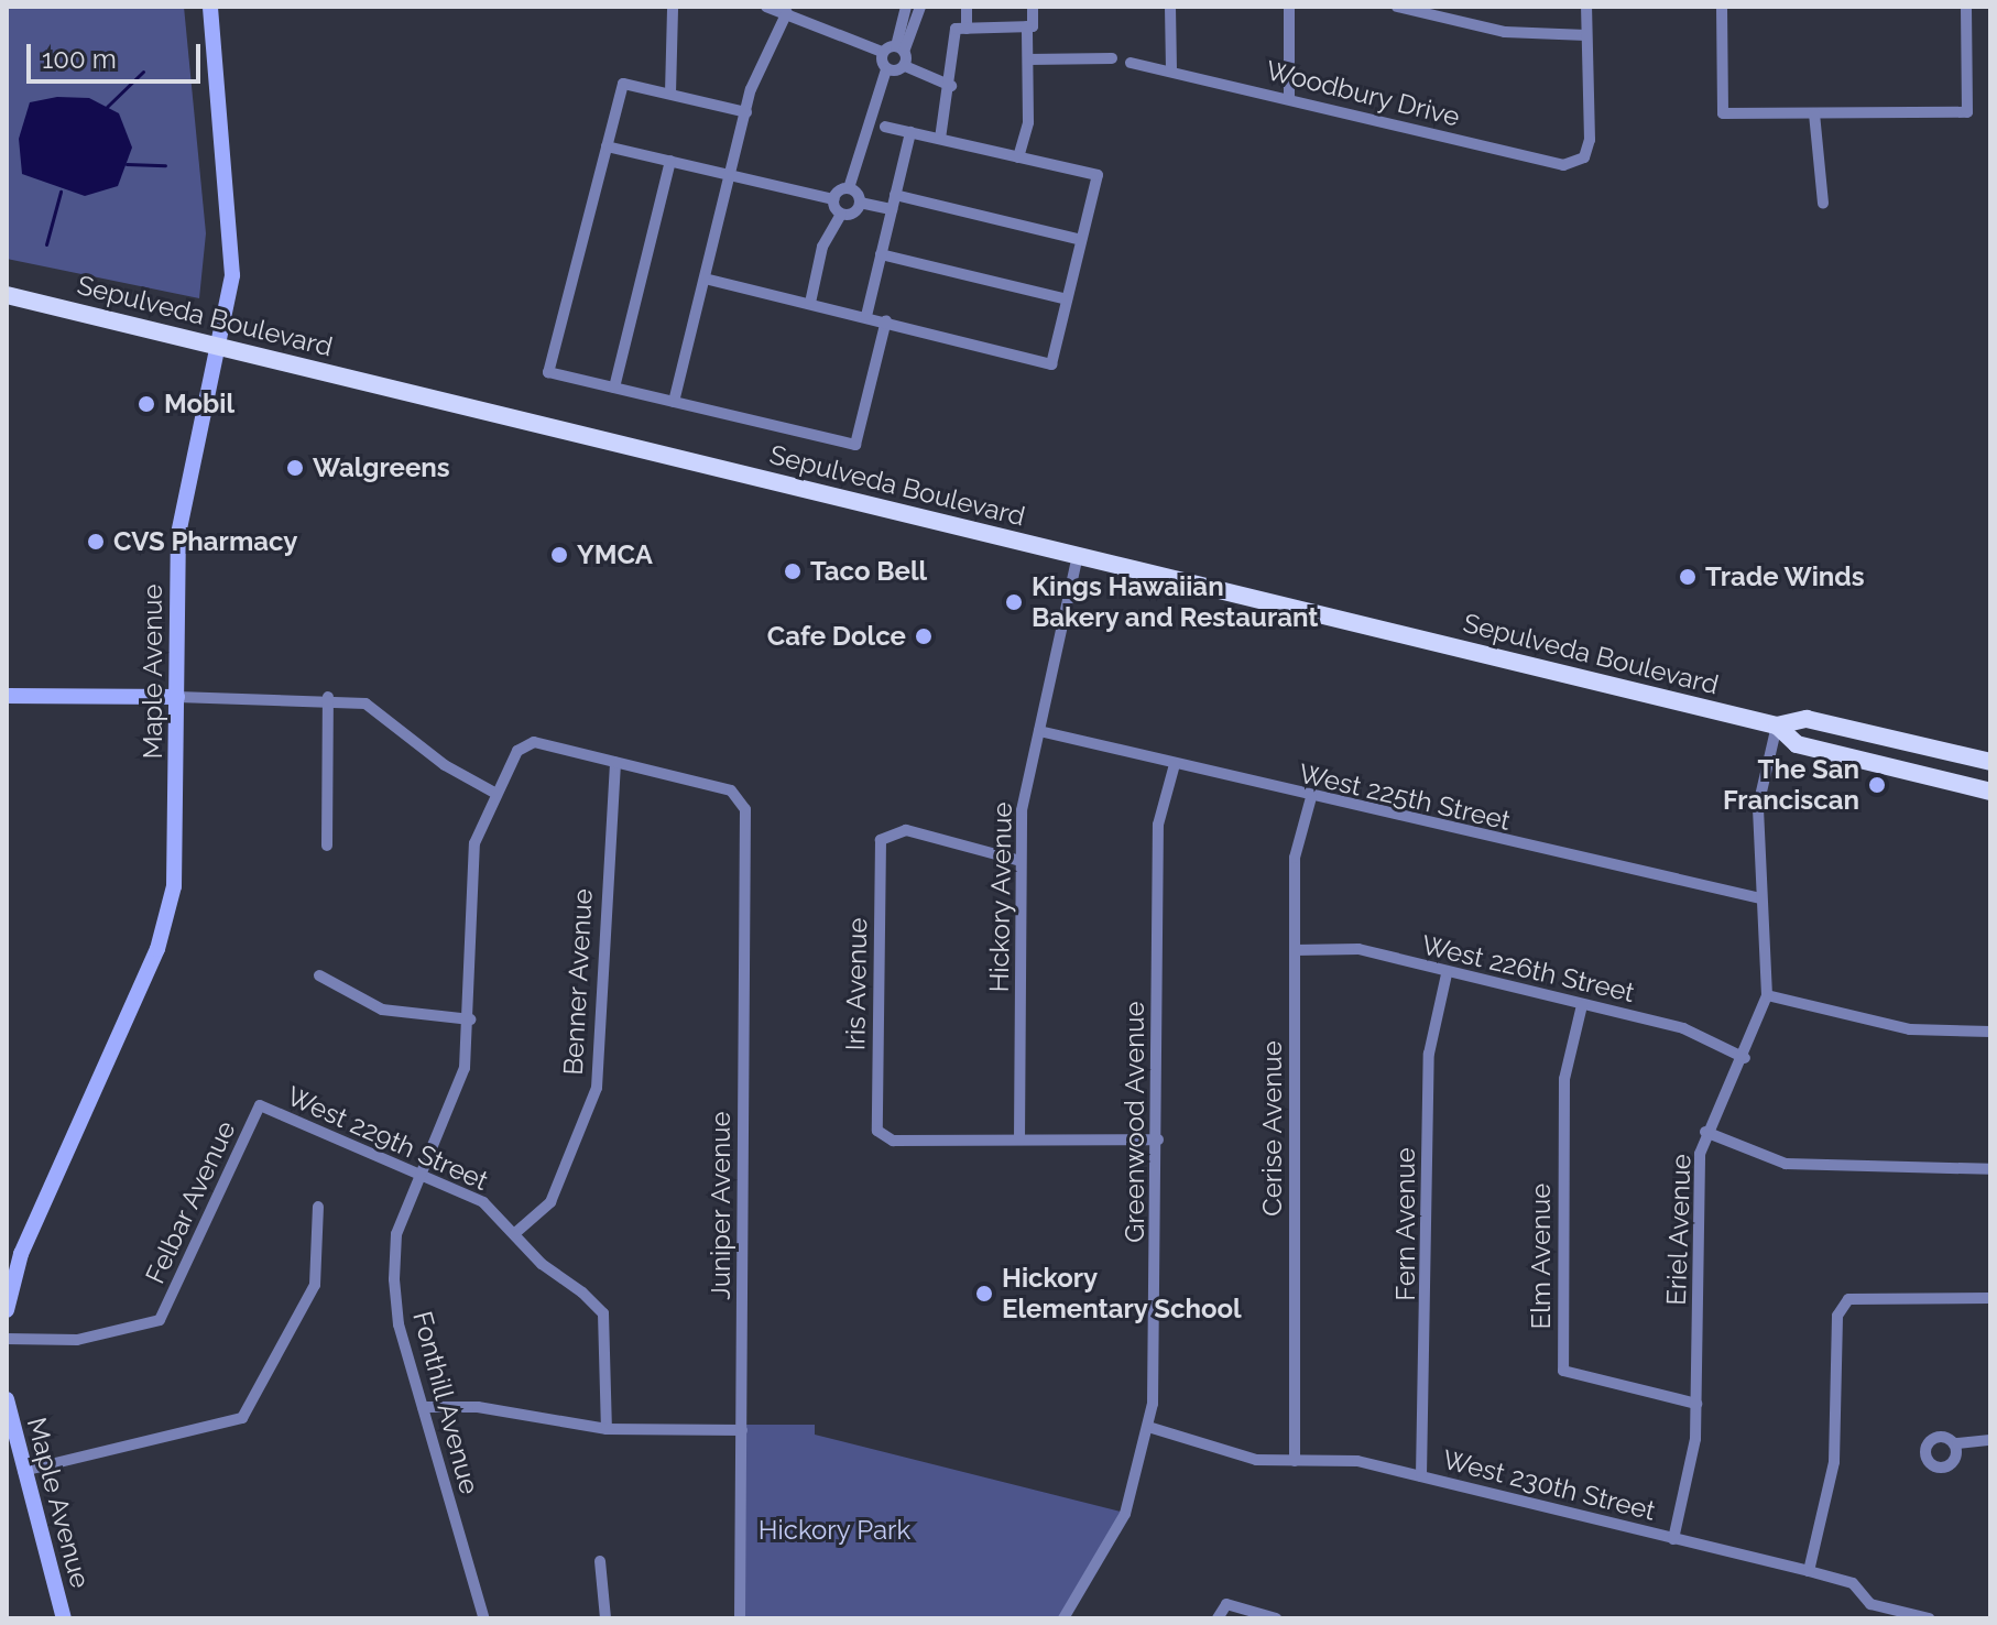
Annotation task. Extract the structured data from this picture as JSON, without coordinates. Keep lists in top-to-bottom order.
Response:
{
  "streets": {
    "main road": ["Sepulveda Boulevard"],
    "street": [
      "Woodbury Drive",
      "Maple Avenue",
      "West 225th Street",
      "Hickory Avenue",
      "West 226th Street",
      "Benner Avenue",
      "Iris Avenue",
      "Greenwood Avenue",
      "Cerise Avenue",
      "West 229th Street",
      "Felbar Avenue",
      "Juniper Avenue",
      "Fern Avenue",
      "Eriel Avenue",
      "Elm Avenue",
      "Fonthill Avenue",
      "West 230th Street"
    ]
  },
  "crossings": [
    ["Sepulveda Boulevard", "Maple Avenue"],
    ["Sepulveda Boulevard", "Hickory Avenue"],
    ["Sepulveda Boulevard", "Eriel Avenue"],
    ["West 225th Street", "Hickory Avenue"],
    ["West 225th Street", "Greenwood Avenue"],
    ["West 225th Street", "Cerise Avenue"],
    ["West 225th Street", "Eriel Avenue"],
    ["Hickory Avenue", "Iris Avenue"],
    ["West 226th Street", "Cerise Avenue"],
    ["West 226th Street", "Fern Avenue"],
    ["West 226th Street", "Eriel Avenue"],
    ["West 226th Street", "Elm Avenue"],
    ["Benner Avenue", "West 229th Street"],
    ["Benner Avenue", "Juniper Avenue"],
    ["Greenwood Avenue", "West 230th Street"],
    ["Cerise Avenue", "West 230th Street"],
    ["West 229th Street", "Felbar Avenue"],
    ["West 229th Street", "Fonthill Avenue"],
    ["Fern Avenue", "West 230th Street"],
    ["Eriel Avenue", "Elm Avenue"],
    ["Eriel Avenue", "West 230th Street"]
  ],
  "parks": ["Hickory Park"],
  "places": [
    "Mobil",
    "Walgreens",
    "CVS Pharmacy",
    "YMCA",
    "Taco Bell",
    "Trade Winds",
    "Kings Hawaiian Bakery and Restaurant",
    "Cafe Dolce",
    "The San Franciscan",
    "Hickory Elementary School"
  ],
  "scale_bar": "100 m"
}
